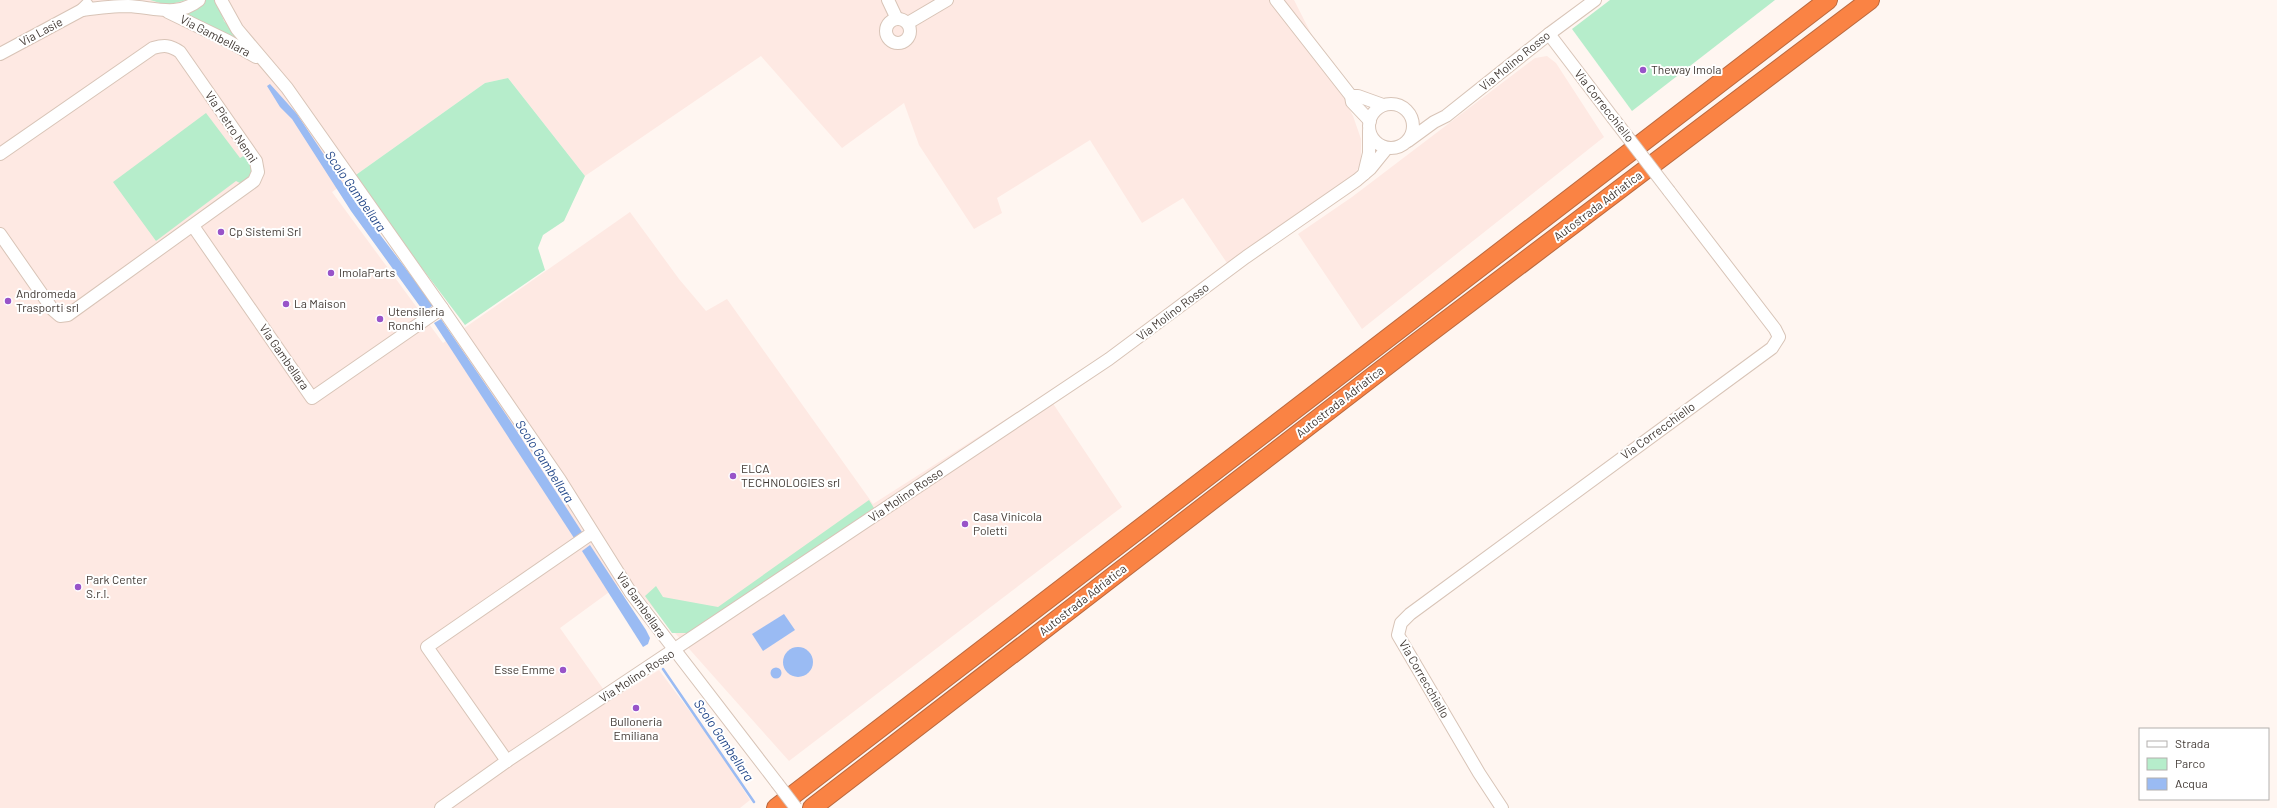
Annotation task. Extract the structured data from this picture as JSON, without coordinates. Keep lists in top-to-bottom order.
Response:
{
  "streets": {
    "highway": ["Autostrada Adriatica"],
    "street": [
      "Via Lasie",
      "Via Gambellara",
      "Via Molino Rosso",
      "Via Correcchiello",
      "Via Pietro Nenni"
    ]
  },
  "crossings": [
    ["Via Lasie", "Via Gambellara"],
    ["Via Gambellara", "Via Molino Rosso"],
    ["Via Gambellara", "Via Pietro Nenni"],
    ["Via Molino Rosso", "Via Correcchiello"]
  ],
  "water": ["Scolo Gambellara"],
  "places": [
    "Theway Imola",
    "Cp Sistemi Srl",
    "ImolaParts",
    "Andromeda Trasporti srl",
    "La Maison",
    "Utensileria Ronchi",
    "ELCA TECHNOLOGIES srl",
    "Casa Vinicola Poletti",
    "Park Center S.r.l.",
    "Esse Emme",
    "Bulloneria Emiliana"
  ],
  "legend": ["Strada", "Parco", "Acqua"]
}
